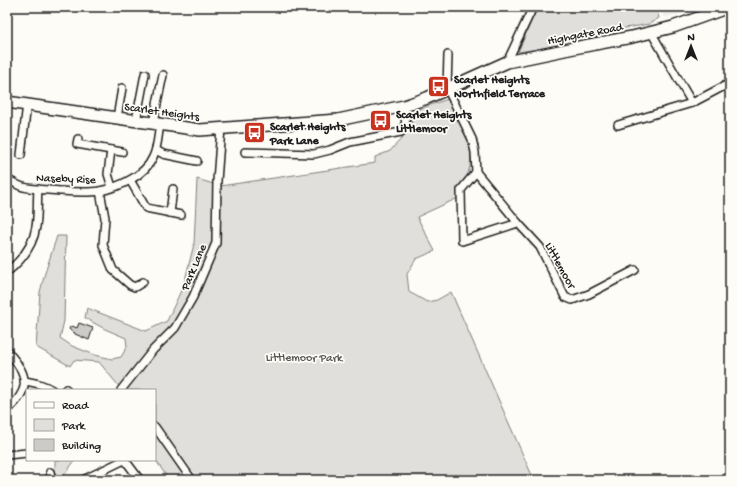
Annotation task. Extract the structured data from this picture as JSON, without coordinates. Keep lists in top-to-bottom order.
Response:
{
  "streets": {
    "main road": ["Highgate Road", "Scarlet Heights"],
    "street": ["Naseby Rise", "Littlemoor", "Park Lane"]
  },
  "crossings": [
    ["Highgate Road", "Scarlet Heights"],
    ["Scarlet Heights", "Naseby Rise"],
    ["Scarlet Heights", "Park Lane"]
  ],
  "parks": ["Littlemoor Park"],
  "places": {
    "bus stop": ["Scarlet Heights Northfield Terrace", "Scarlet Heights Littlemoor", "Scarlet Heights Park Lane"]
  },
  "legend": ["Road", "Park", "Building"],
  "north": "top"
}
